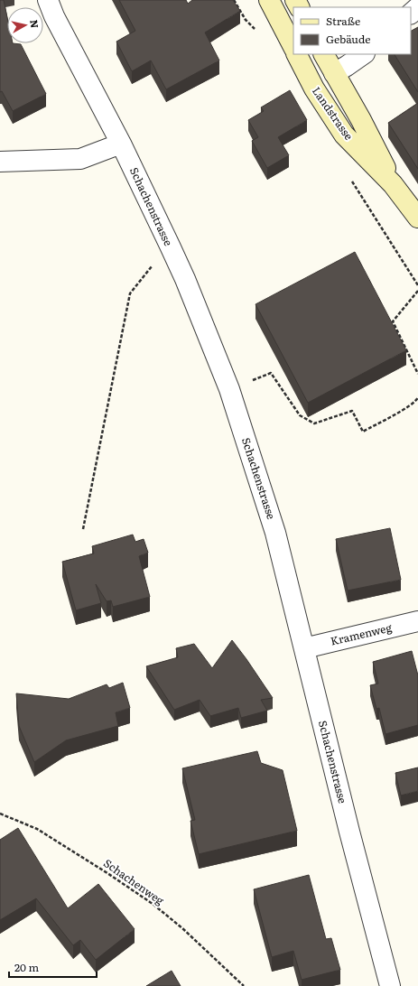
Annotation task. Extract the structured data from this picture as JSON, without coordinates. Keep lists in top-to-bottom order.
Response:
{
  "streets": {
    "main road": ["Landstrasse"],
    "street": ["Schachenstrasse", "Kramenweg"],
    "path": ["Schachenweg"]
  },
  "crossings": [
    ["Schachenstrasse", "Kramenweg"]
  ],
  "legend": ["Straße", "Gebäude"],
  "scale_bar": "20 m",
  "north": "right"
}
